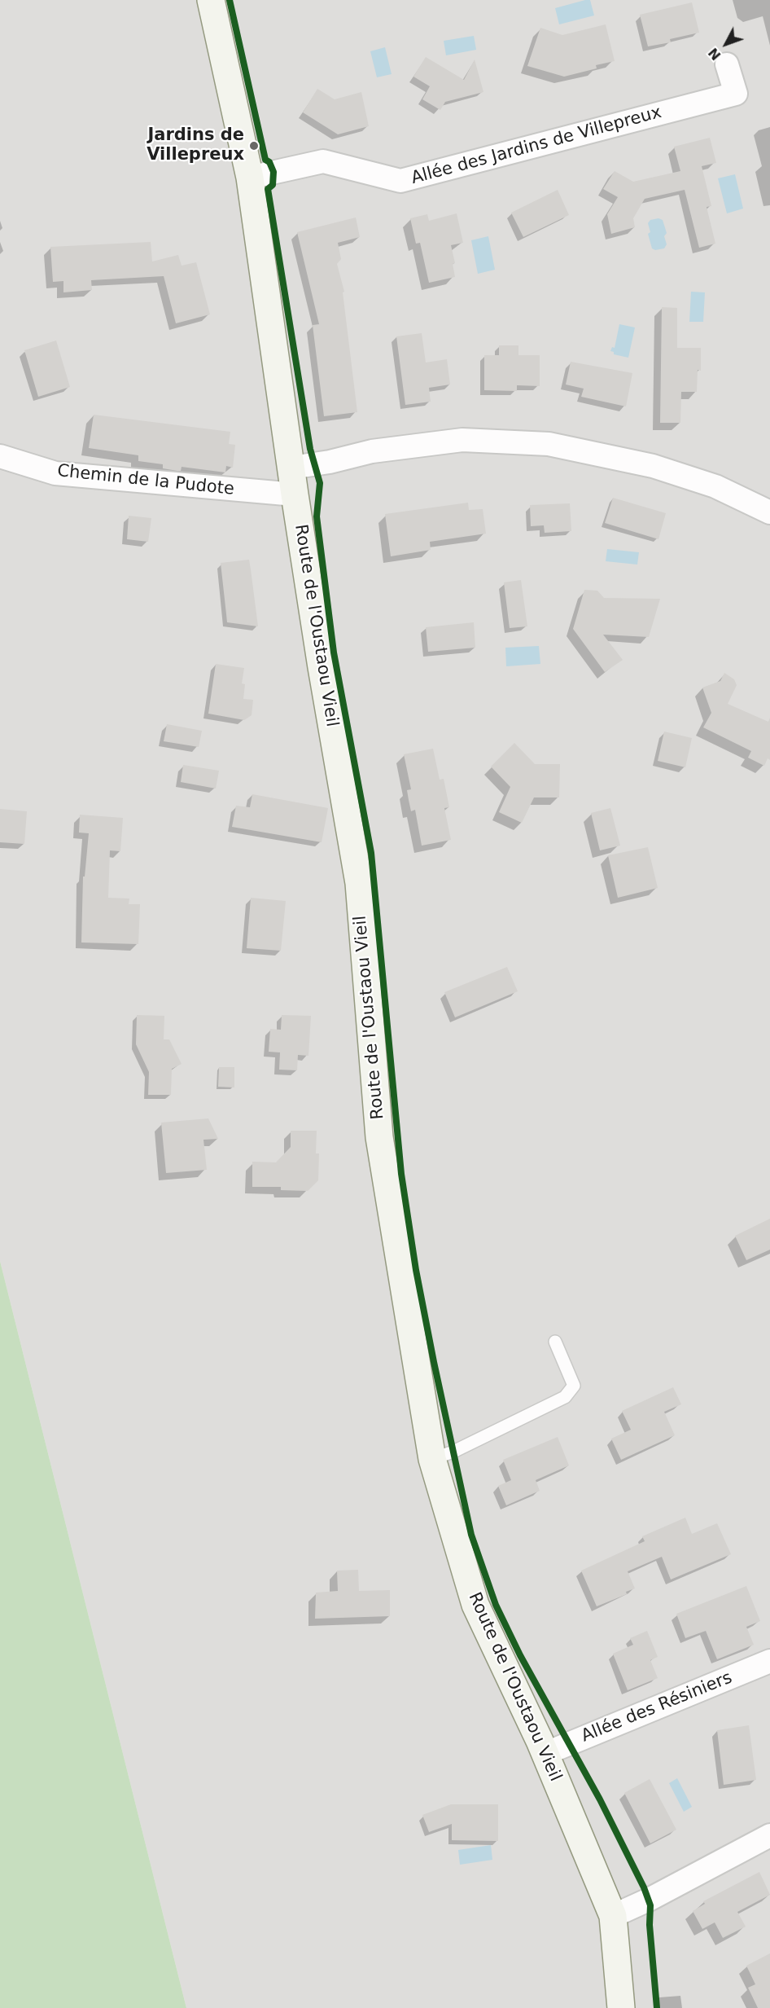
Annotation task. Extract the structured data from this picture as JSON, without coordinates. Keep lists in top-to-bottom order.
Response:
{
  "streets": {
    "street": [
      "Allée des Jardins de Villepreux",
      "Chemin de la Pudote",
      "Route de l'Oustaou Vieil",
      "Allée des Résiniers"
    ]
  },
  "crossings": [
    ["Allée des Jardins de Villepreux", "Route de l'Oustaou Vieil"],
    ["Chemin de la Pudote", "Route de l'Oustaou Vieil"],
    ["Route de l'Oustaou Vieil", "Allée des Résiniers"]
  ],
  "places": ["Jardins de Villepreux"],
  "north": "bottom left"
}
